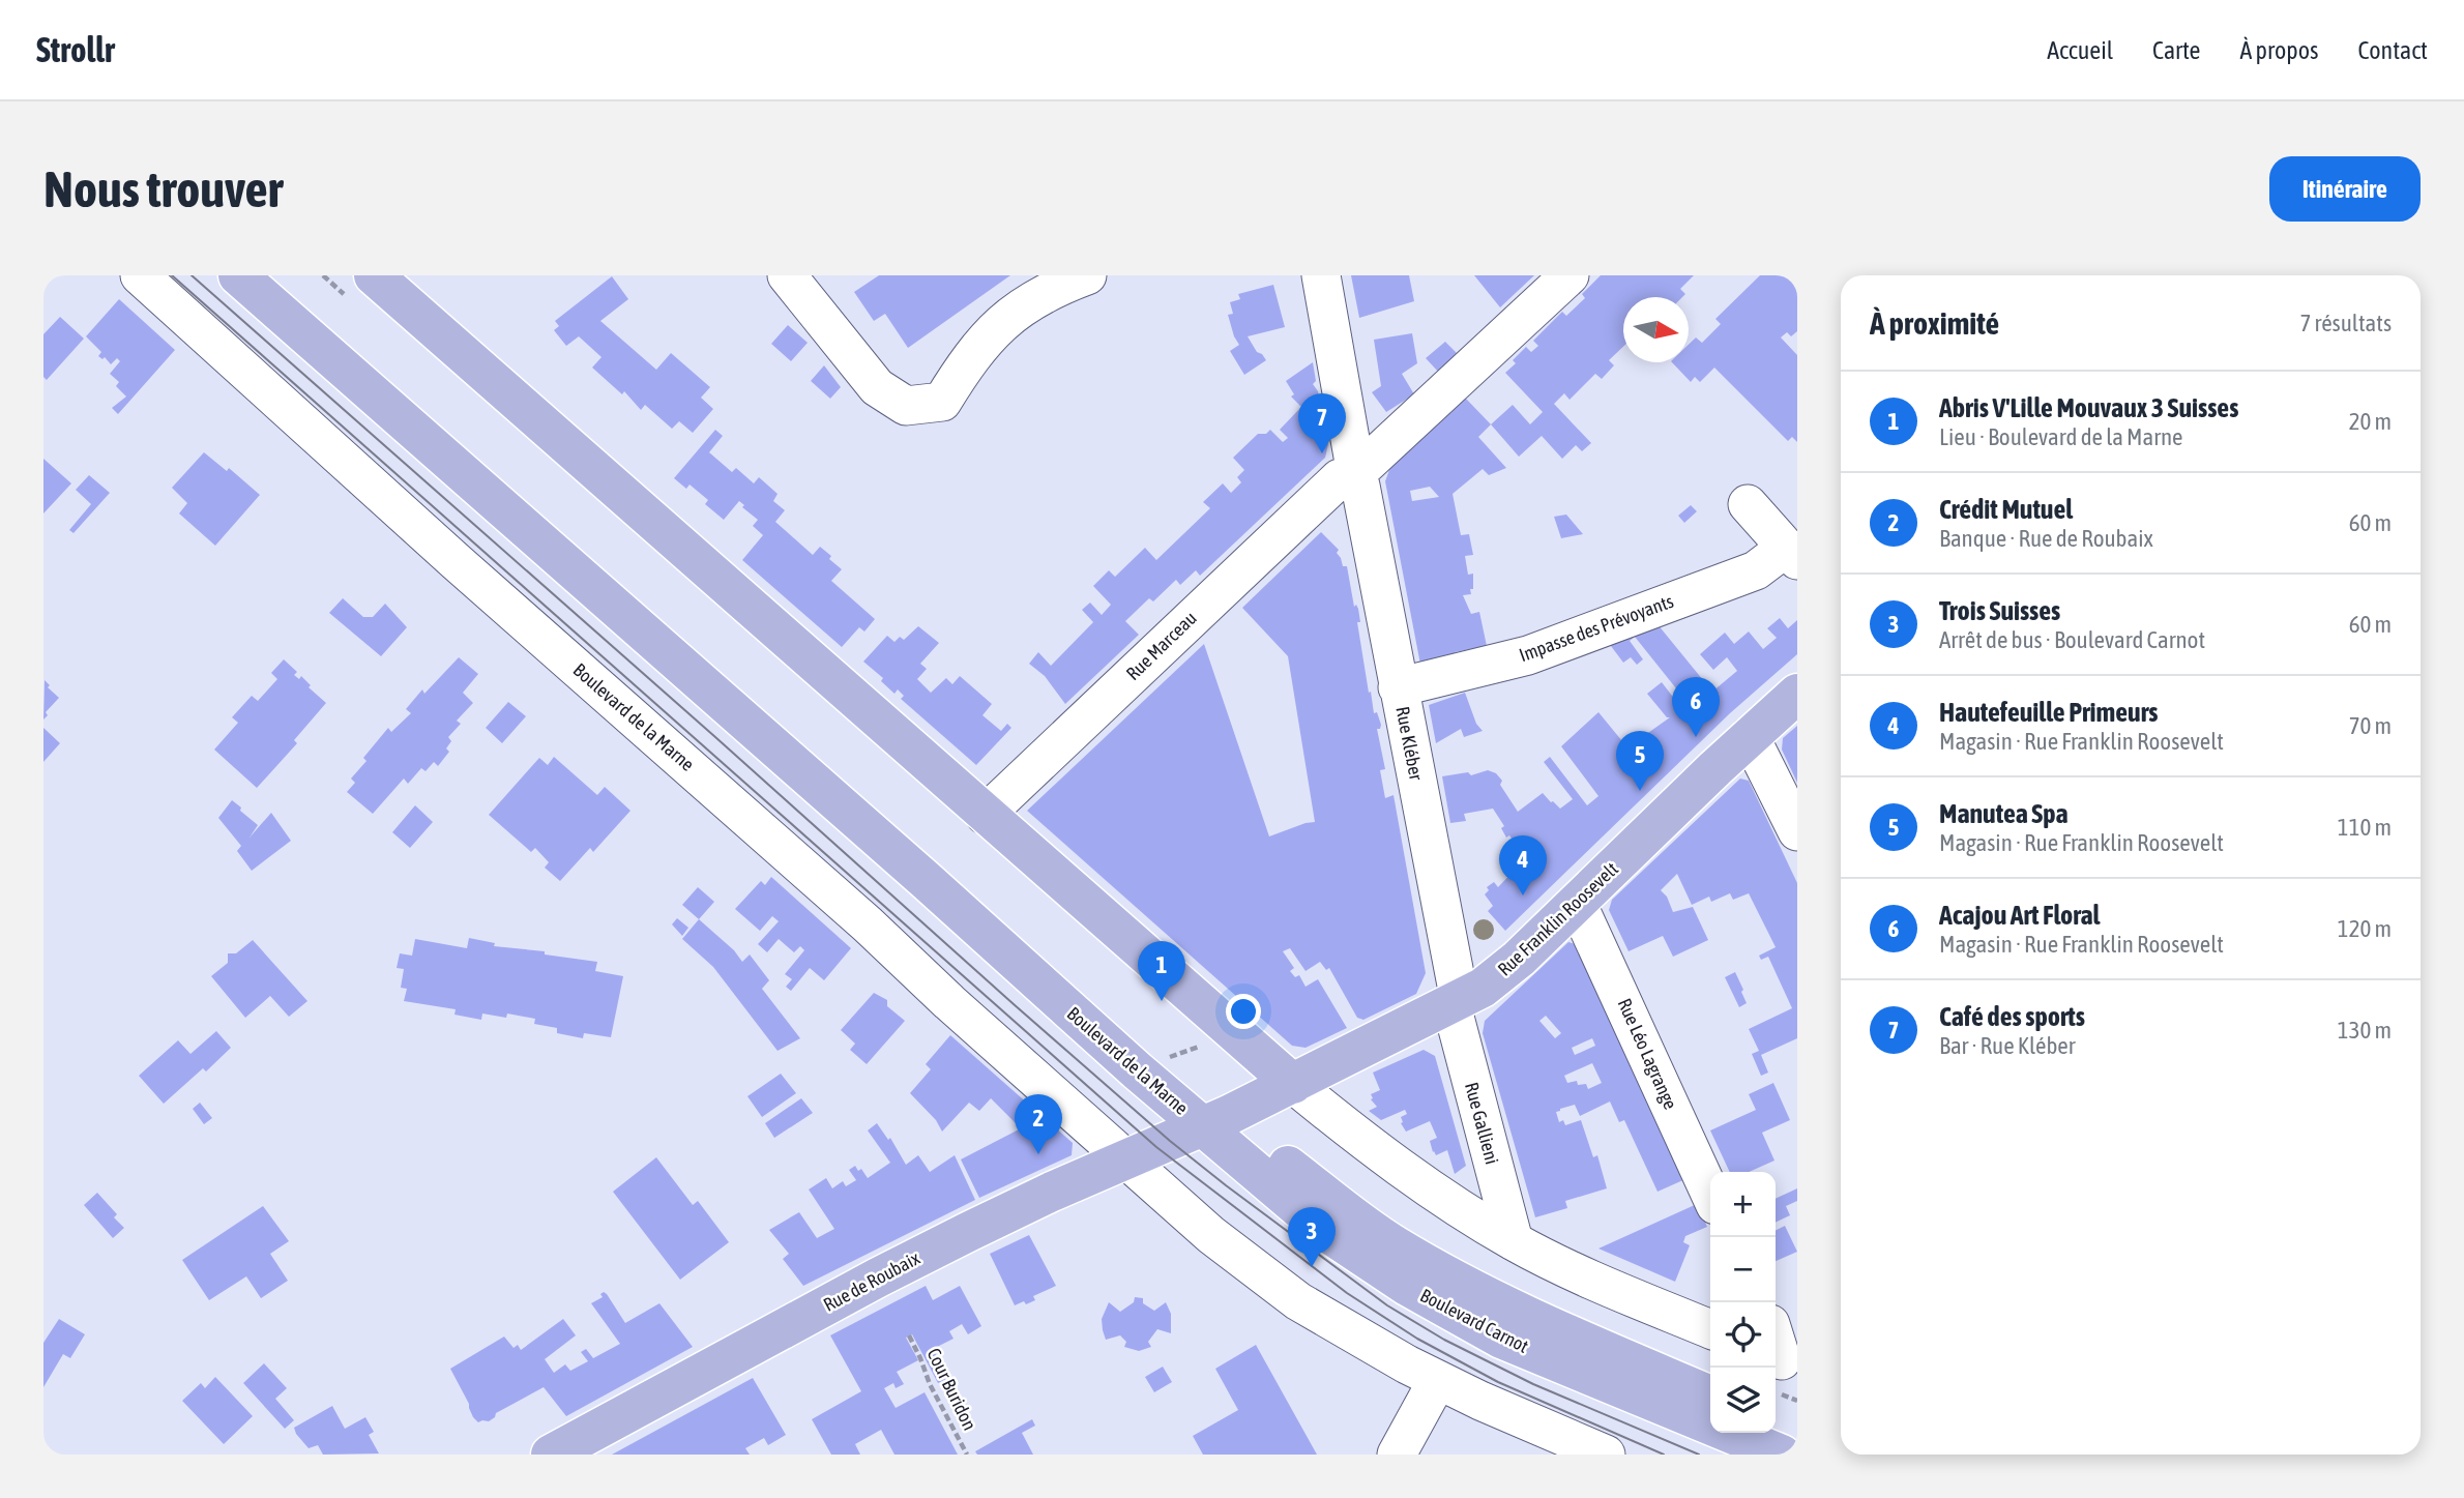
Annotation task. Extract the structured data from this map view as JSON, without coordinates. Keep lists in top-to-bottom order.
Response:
{
  "streets": {
    "main road": [
      "Boulevard de la Marne",
      "Rue Franklin Roosevelt",
      "Rue de Roubaix",
      "Boulevard Carnot"
    ],
    "street": [
      "Impasse des Prévoyants",
      "Rue Marceau",
      "Rue Kléber",
      "Rue Léo Lagrange",
      "Rue Gallieni"
    ],
    "path": ["Cour Buridon"]
  },
  "crossings": [
    ["Impasse des Prévoyants", "Rue Kléber"],
    ["Rue Marceau", "Rue Kléber"],
    ["Boulevard de la Marne", "Rue Franklin Roosevelt"],
    ["Boulevard de la Marne", "Rue de Roubaix"],
    ["Boulevard de la Marne", "Boulevard Carnot"],
    ["Rue Kléber", "Rue Franklin Roosevelt"],
    ["Rue Kléber", "Rue Gallieni"],
    ["Rue Franklin Roosevelt", "Rue Léo Lagrange"],
    ["Rue Franklin Roosevelt", "Rue Gallieni"],
    ["Rue Franklin Roosevelt", "Rue de Roubaix"],
    ["Rue Franklin Roosevelt", "Boulevard Carnot"],
    ["Rue de Roubaix", "Boulevard Carnot"]
  ],
  "north": "right",
  "page": {
    "header": "Strollr",
    "nav": [
      "Accueil",
      "Carte",
      "À propos",
      "Contact"
    ],
    "buttons": "Itinéraire",
    "title": "Nous trouver",
    "heading": ["À proximité", "7 résultats"],
    "list": [
      {
        "mark": "1",
        "name": "Abris V'Lille Mouvaux 3 Suisses",
        "note": "Lieu · Boulevard de la Marne",
        "value": "20 m"
      },
      {
        "mark": "2",
        "name": "Crédit Mutuel",
        "note": "Banque · Rue de Roubaix",
        "value": "60 m"
      },
      {
        "mark": "3",
        "name": "Trois Suisses",
        "note": "Arrêt de bus · Boulevard Carnot",
        "value": "60 m"
      },
      {
        "mark": "4",
        "name": "Hautefeuille Primeurs",
        "note": "Magasin · Rue Franklin Roosevelt",
        "value": "70 m"
      },
      {
        "mark": "5",
        "name": "Manutea Spa",
        "note": "Magasin · Rue Franklin Roosevelt",
        "value": "110 m"
      },
      {
        "mark": "6",
        "name": "Acajou Art Floral",
        "note": "Magasin · Rue Franklin Roosevelt",
        "value": "120 m"
      },
      {
        "mark": "7",
        "name": "Café des sports",
        "note": "Bar · Rue Kléber",
        "value": "130 m"
      }
    ],
    "pins": [
      "7",
      "6",
      "5",
      "4",
      "1",
      "2",
      "3"
    ],
    "map_buttons": ["+", "−"]
  }
}
